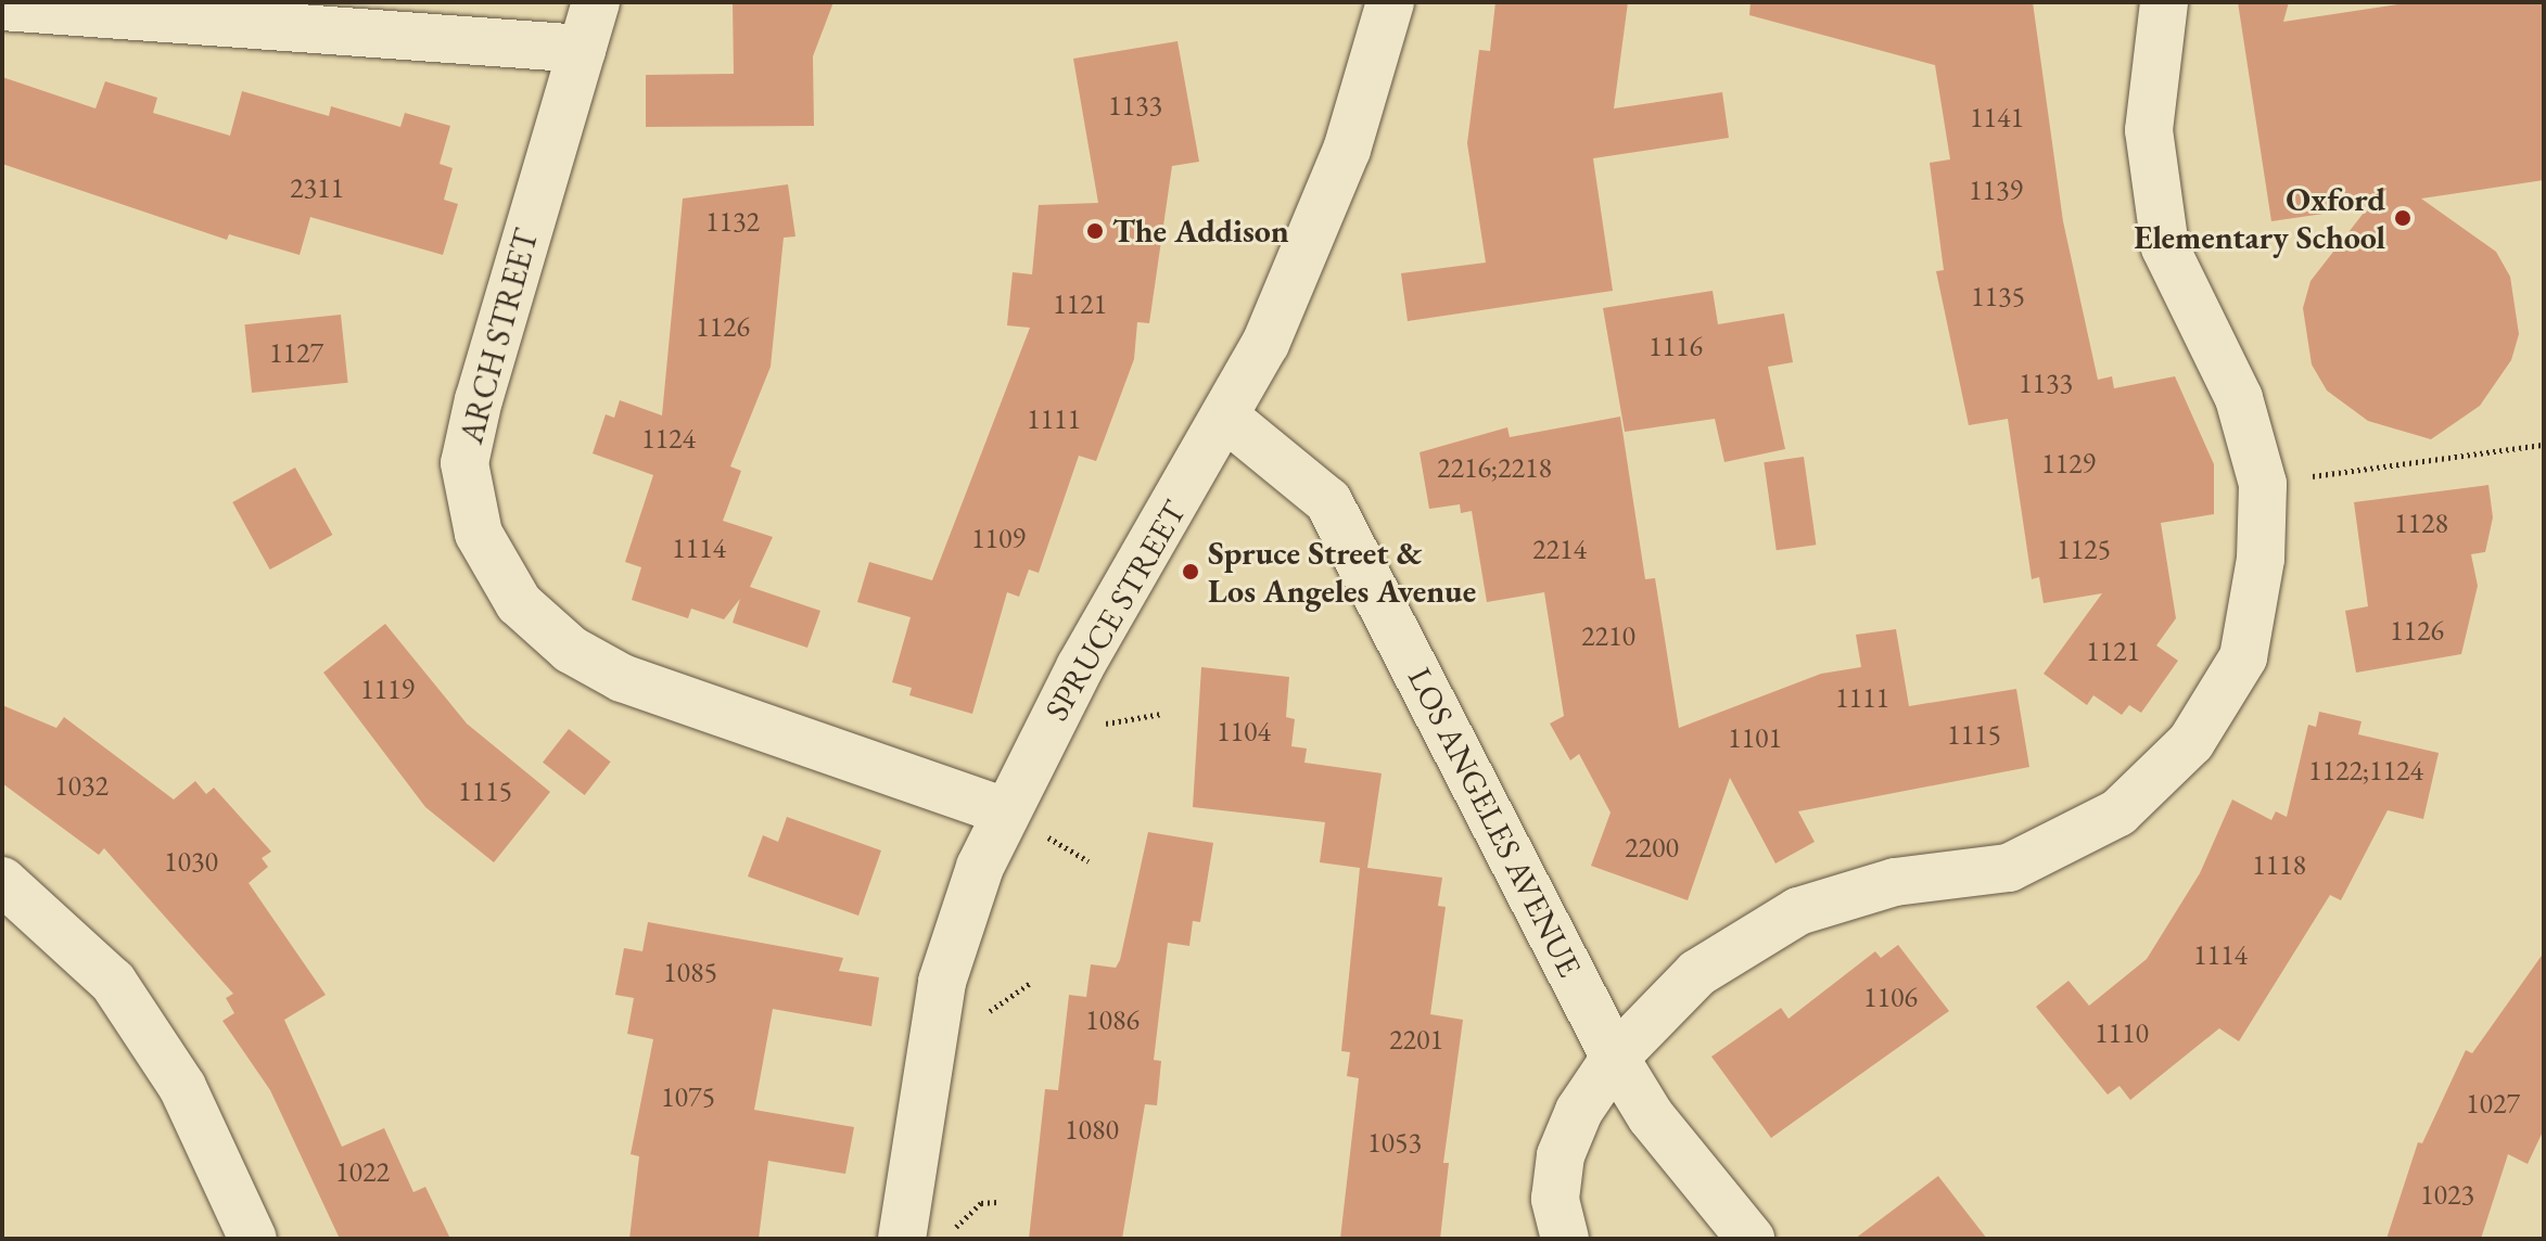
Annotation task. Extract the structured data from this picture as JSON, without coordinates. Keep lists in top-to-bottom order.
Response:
{
  "streets": {
    "street": ["ARCH STREET", "SPRUCE STREET", "LOS ANGELES AVENUE"]
  },
  "crossings": [
    ["ARCH STREET", "SPRUCE STREET"],
    ["SPRUCE STREET", "LOS ANGELES AVENUE"]
  ],
  "places": ["Oxford Elementary School", "The Addison", "Spruce Street & Los Angeles Avenue"],
  "house_numbers": [
    "1133",
    "1141",
    "2311",
    "1139",
    "1132",
    "1135",
    "1121",
    "1126",
    "1116",
    "1127",
    "1133",
    "1111",
    "1124",
    "1129",
    "2216;2218",
    "1128",
    "1109",
    "1114",
    "2214",
    "1125",
    "1126",
    "2210",
    "1121",
    "1119",
    "1111",
    "1104",
    "1115",
    "1101",
    "1122;1124",
    "1032",
    "1115",
    "2200",
    "1030",
    "1118",
    "1114",
    "1085",
    "1106",
    "1086",
    "1110",
    "2201",
    "1075",
    "1027",
    "1080",
    "1053",
    "1022",
    "1023"
  ]
}
